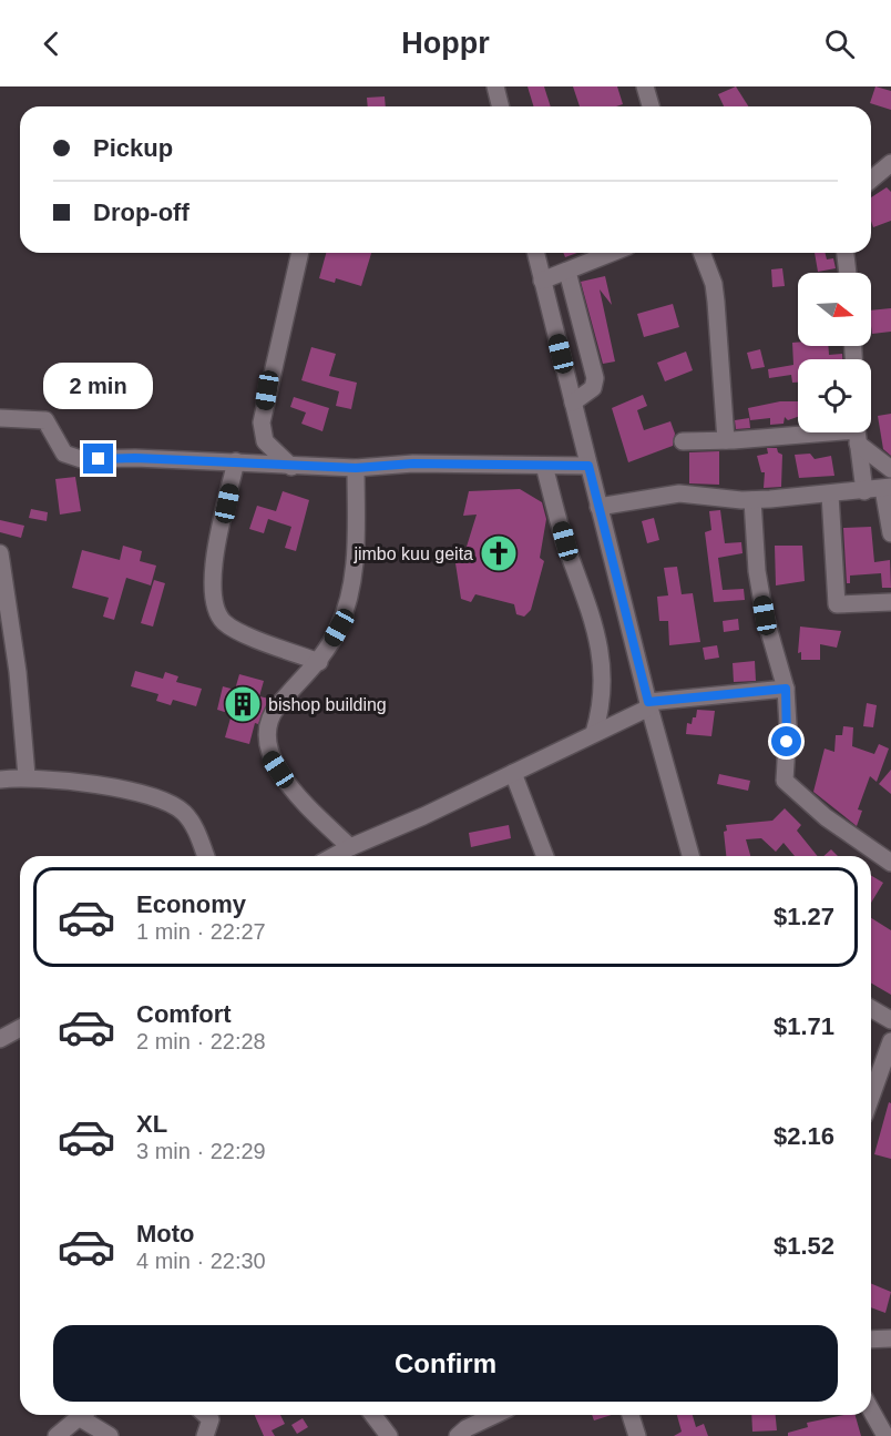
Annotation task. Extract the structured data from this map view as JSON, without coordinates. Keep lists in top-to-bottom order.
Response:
{
  "places": {
    "church": ["jimbo kuu geita"],
    "building": ["bishop building"]
  },
  "north": "right",
  "page": {
    "header": "Hoppr",
    "banner": ["Pickup", "Drop-off"],
    "bubble": "2 min",
    "list": [
      {
        "name": "Economy",
        "note": "1 min · 22:27",
        "value": "$1.27"
      },
      {
        "name": "Comfort",
        "note": "2 min · 22:28",
        "value": "$1.71"
      },
      {
        "name": "XL",
        "note": "3 min · 22:29",
        "value": "$2.16"
      },
      {
        "name": "Moto",
        "note": "4 min · 22:30",
        "value": "$1.52"
      }
    ],
    "buttons": "Confirm"
  }
}
